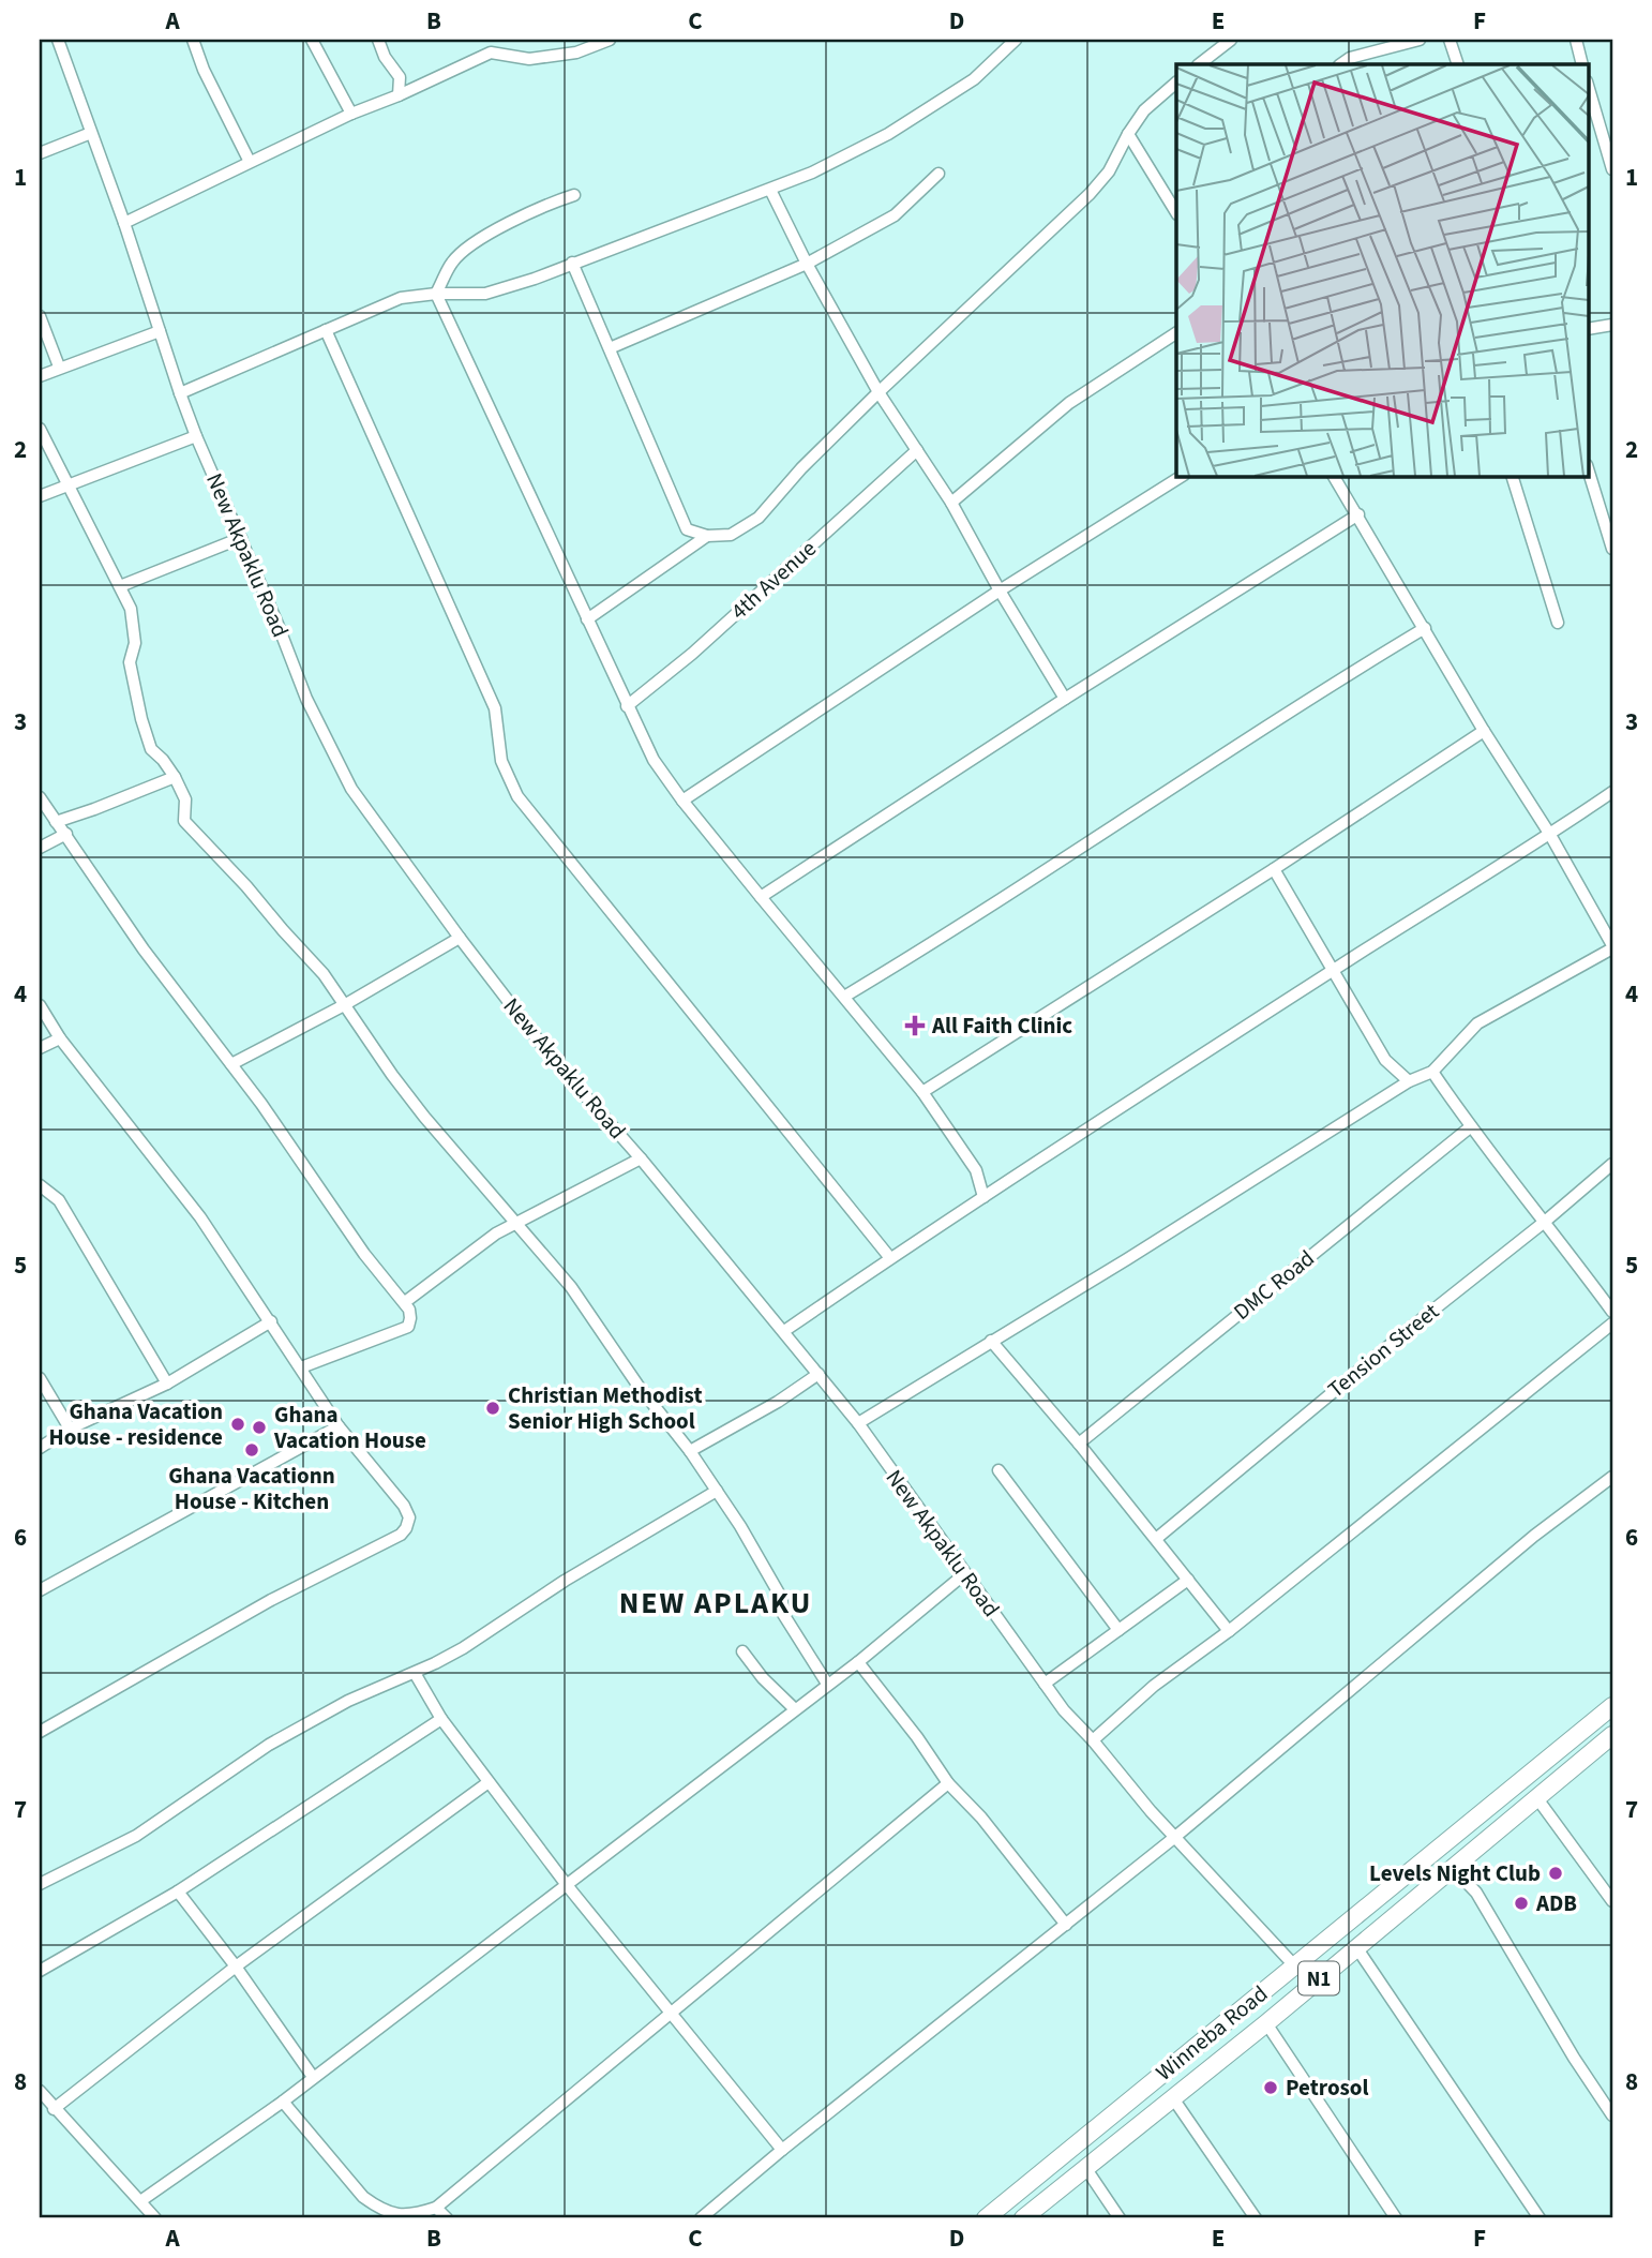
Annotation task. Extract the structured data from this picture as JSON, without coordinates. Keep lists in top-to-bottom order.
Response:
{
  "streets": {
    "highway": ["N1", "Winneba Road"],
    "street": [
      "New Akpaklu Road",
      "4th Avenue",
      "DMC Road",
      "Tension Street"
    ]
  },
  "crossings": [
    ["New Akpaklu Road", "Winneba Road"]
  ],
  "districts": ["NEW APLAKU"],
  "places": {
    "health": ["All Faith Clinic"],
    "other": [
      "Christian Methodist Senior High School",
      "Ghana Vacation House - residence",
      "Ghana Vacation House",
      "Ghana Vacationn House - Kitchen",
      "Levels Night Club",
      "ADB",
      "Petrosol"
    ]
  },
  "grid": {
    "columns": [
      "A",
      "B",
      "C",
      "D",
      "E",
      "F"
    ],
    "rows": [
      "1",
      "2",
      "3",
      "4",
      "5",
      "6",
      "7",
      "8"
    ]
  }
}
